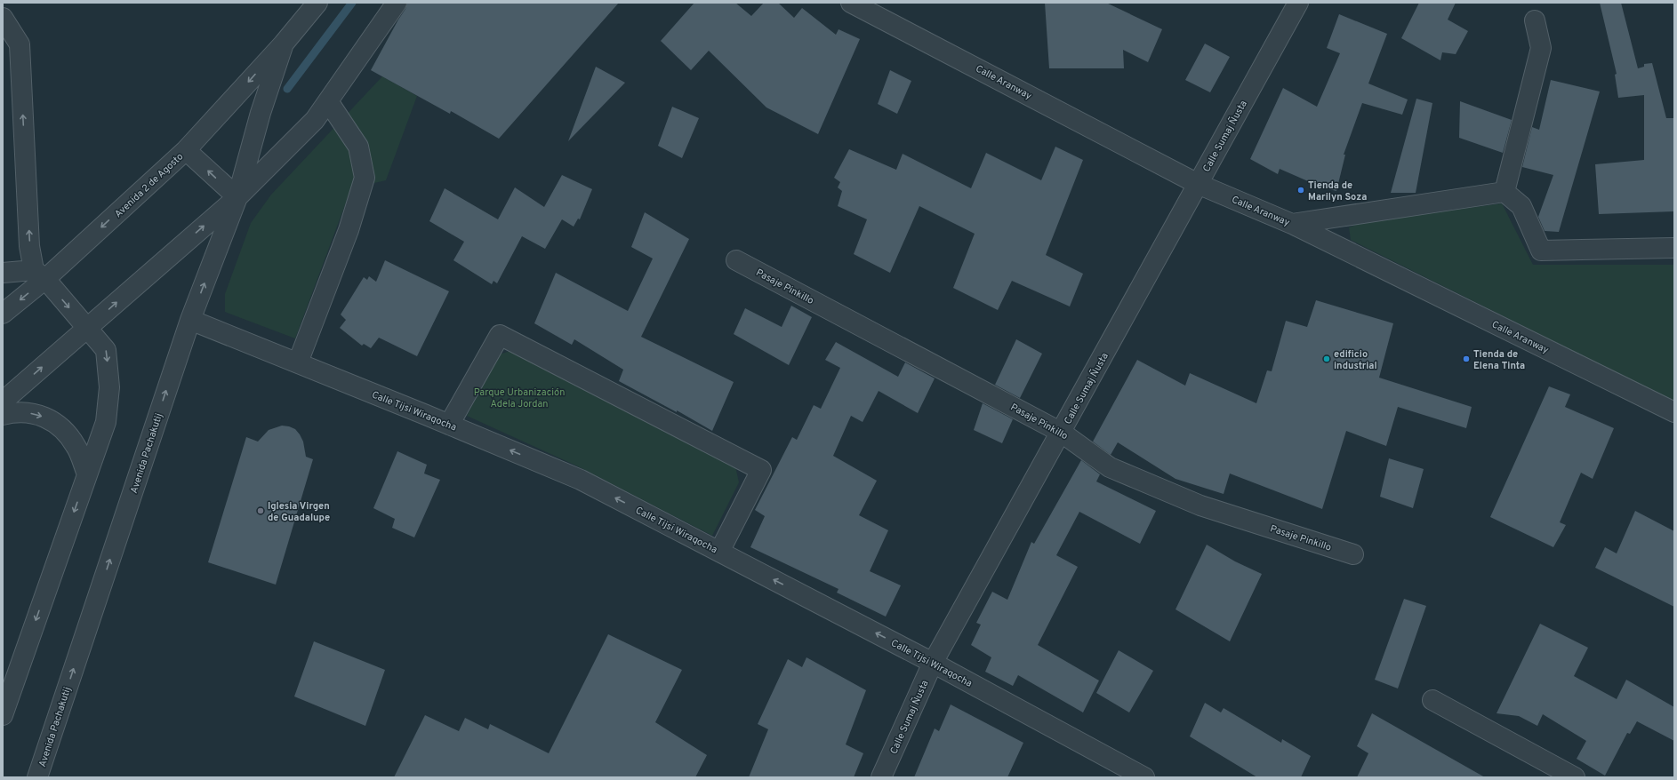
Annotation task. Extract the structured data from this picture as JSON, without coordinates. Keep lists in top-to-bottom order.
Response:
{
  "streets": {
    "street": [
      "Calle Aranway",
      "Calle Sumaj Ñusta",
      "Avenida 2 de Agosto",
      "Pasaje Pinkillo",
      "Calle Tijsi Wiraqocha",
      "Avenida Pachakutij"
    ]
  },
  "crossings": [
    ["Calle Aranway", "Calle Sumaj Ñusta"],
    ["Calle Sumaj Ñusta", "Pasaje Pinkillo"],
    ["Calle Sumaj Ñusta", "Calle Tijsi Wiraqocha"],
    ["Avenida 2 de Agosto", "Avenida Pachakutij"],
    ["Calle Tijsi Wiraqocha", "Avenida Pachakutij"]
  ],
  "one_way": ["Calle Tijsi Wiraqocha"],
  "parks": ["Parque Urbanización Adela Jordan"],
  "places": [
    "Tienda de Marilyn Soza",
    "edificio industrial",
    "Tienda de Elena Tinta",
    "Iglesia Virgen de Guadalupe"
  ]
}
